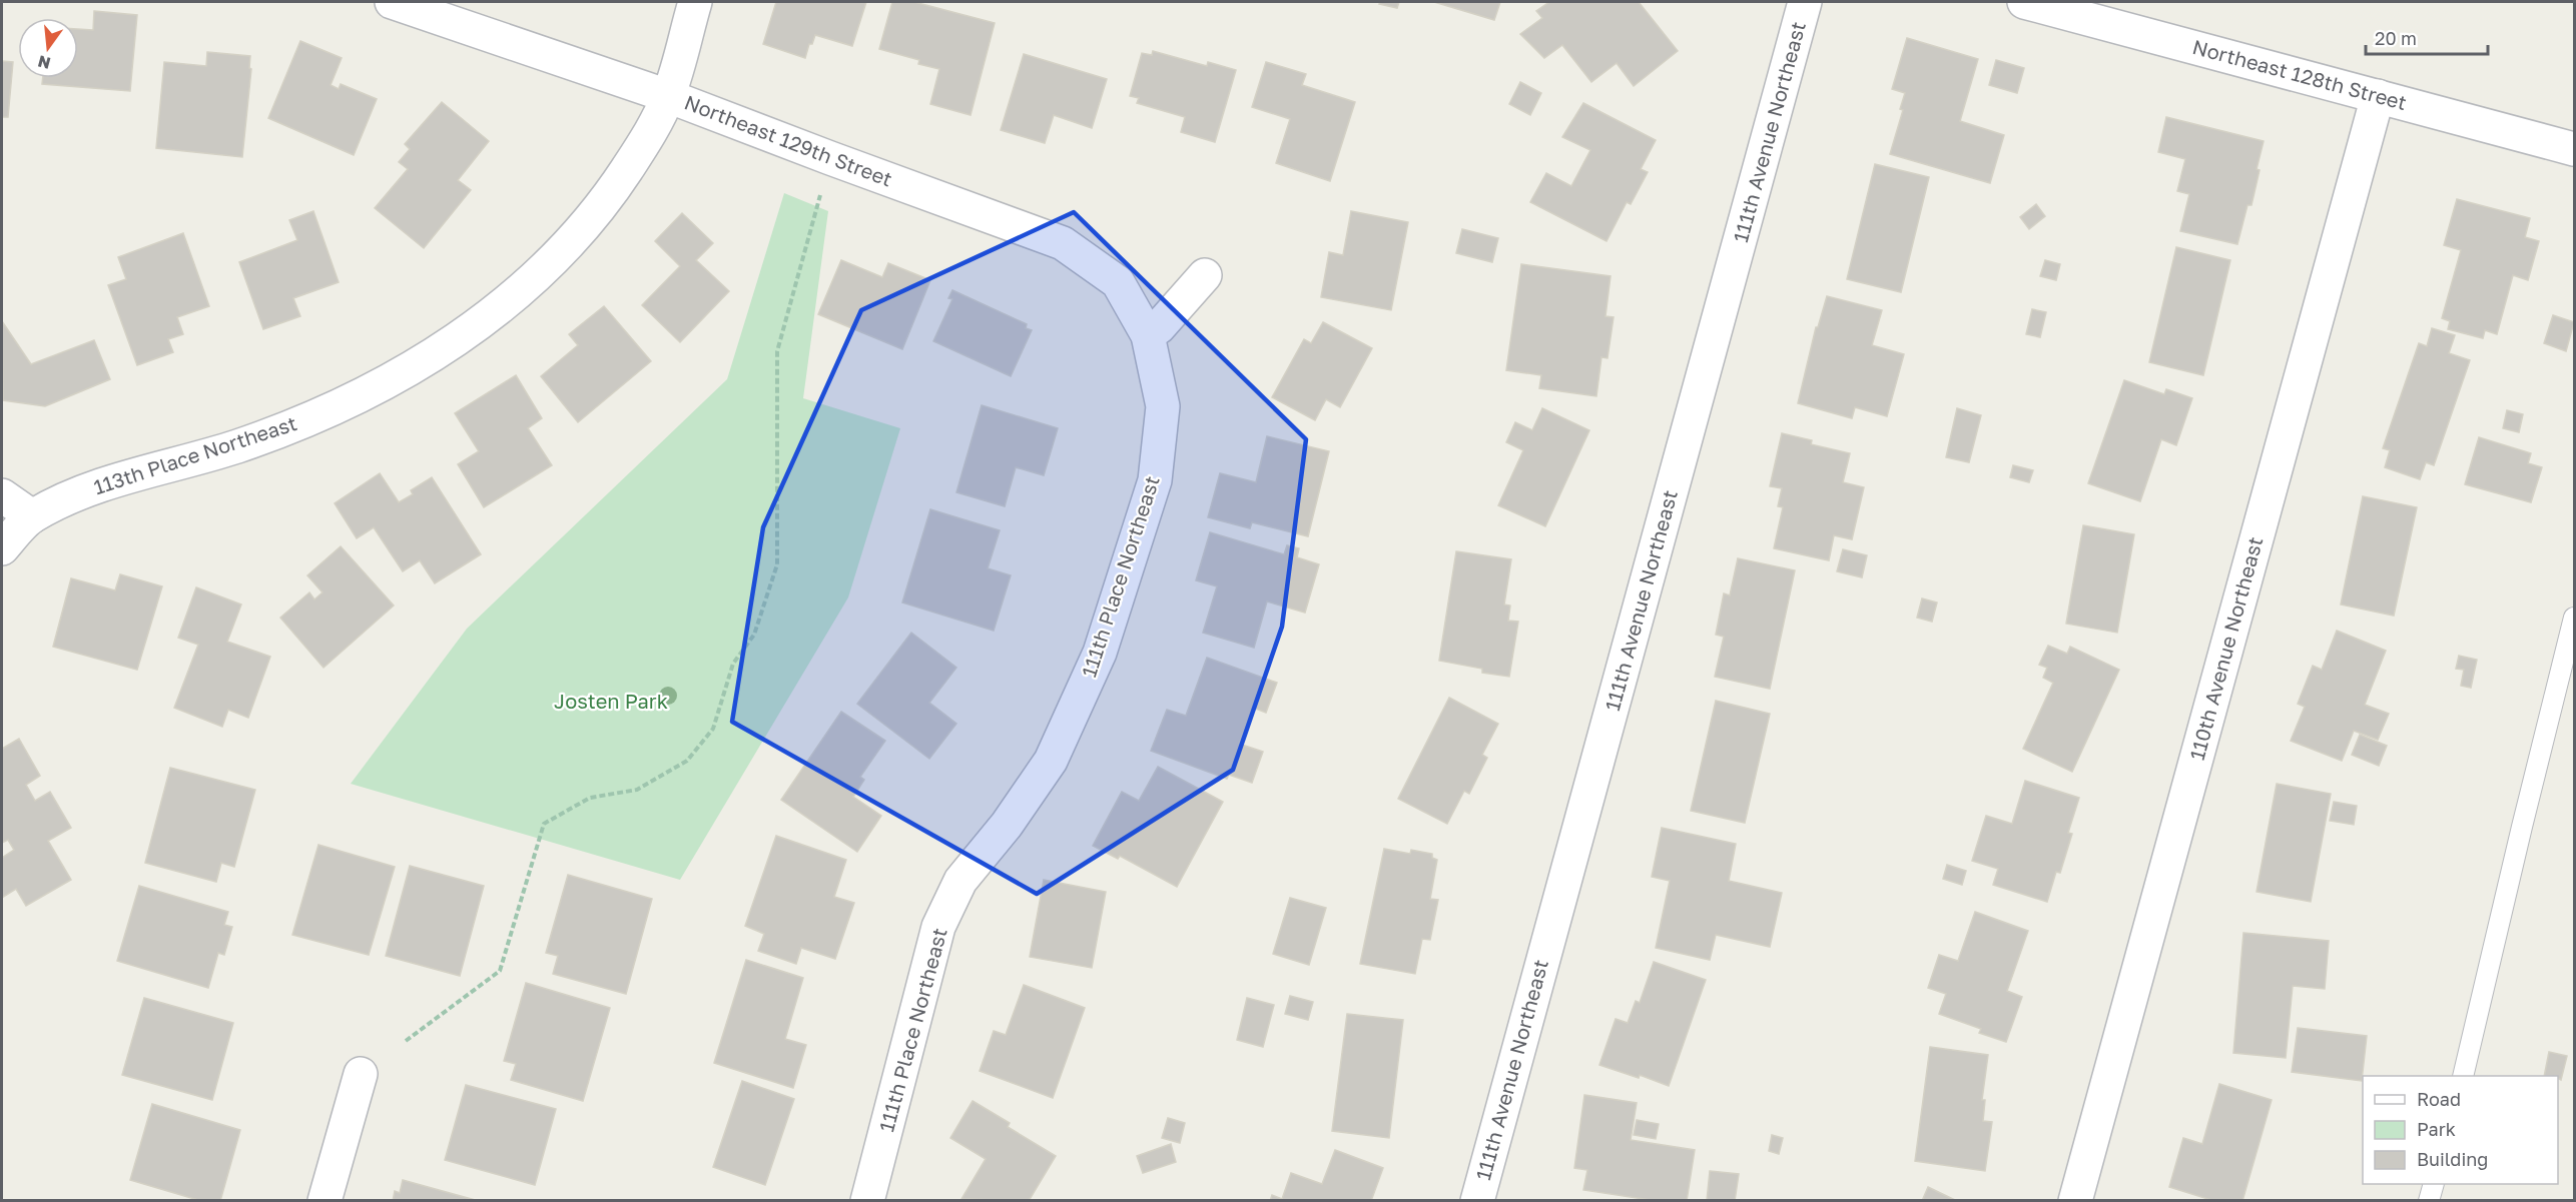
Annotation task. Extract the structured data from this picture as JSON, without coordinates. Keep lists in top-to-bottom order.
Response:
{
  "streets": {
    "street": [
      "Northeast 128th Street",
      "111th Avenue Northeast",
      "Northeast 129th Street",
      "113th Place Northeast",
      "111th Place Northeast",
      "110th Avenue Northeast"
    ]
  },
  "crossings": [
    ["Northeast 128th Street", "110th Avenue Northeast"],
    ["Northeast 129th Street", "113th Place Northeast"],
    ["Northeast 129th Street", "111th Place Northeast"]
  ],
  "parks": ["Josten Park"],
  "legend": ["Road", "Park", "Building"],
  "scale_bar": "20 m",
  "north": "bottom"
}
